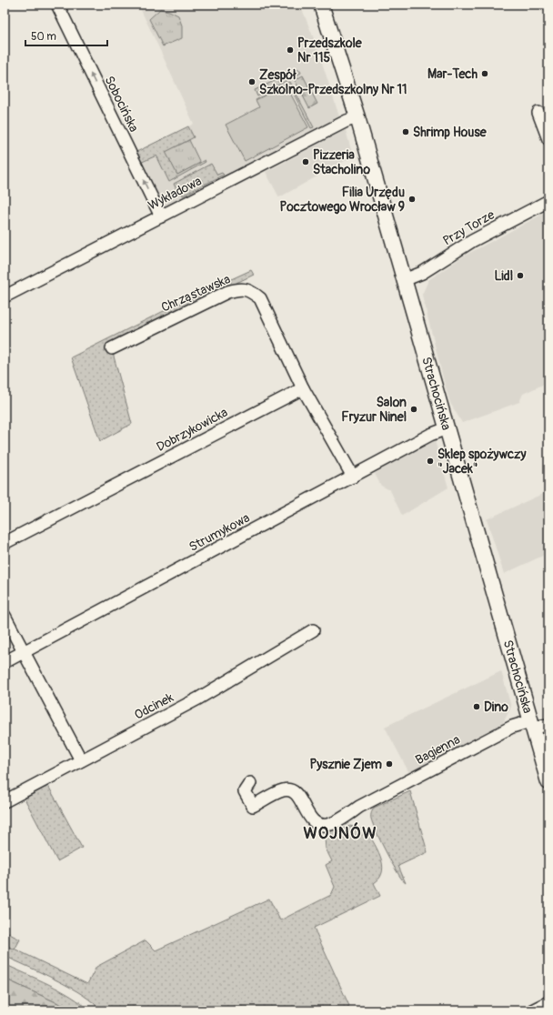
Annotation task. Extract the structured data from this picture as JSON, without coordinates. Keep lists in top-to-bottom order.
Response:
{
  "streets": {
    "main road": ["Strachocińska"],
    "street": [
      "Sobocińska",
      "Wykładowa",
      "Przy Torze",
      "Chrząstawska",
      "Dobrzykowicka",
      "Strumykowa",
      "Odcinek",
      "Bagienna"
    ]
  },
  "crossings": [
    ["Sobocińska", "Wykładowa"],
    ["Wykładowa", "Strachocińska"],
    ["Przy Torze", "Strachocińska"],
    ["Chrząstawska", "Dobrzykowicka"],
    ["Strachocińska", "Strumykowa"],
    ["Strachocińska", "Bagienna"]
  ],
  "one_way": ["Sobocińska"],
  "districts": ["WOJNÓW"],
  "places": [
    "Przedszkole Nr 115",
    "Mar-Tech",
    "Zespół Szkolno-Przedszkolny Nr 11",
    "Shrimp House",
    "Pizzeria Stacholino",
    "Filia Urzędu Pocztowego Wrocław 9",
    "Lidl",
    "Salon Fryzur Ninel",
    "Sklep spożywczy \"Jacek\"",
    "Dino",
    "Pysznie Zjem"
  ],
  "scale_bar": "50 m"
}
